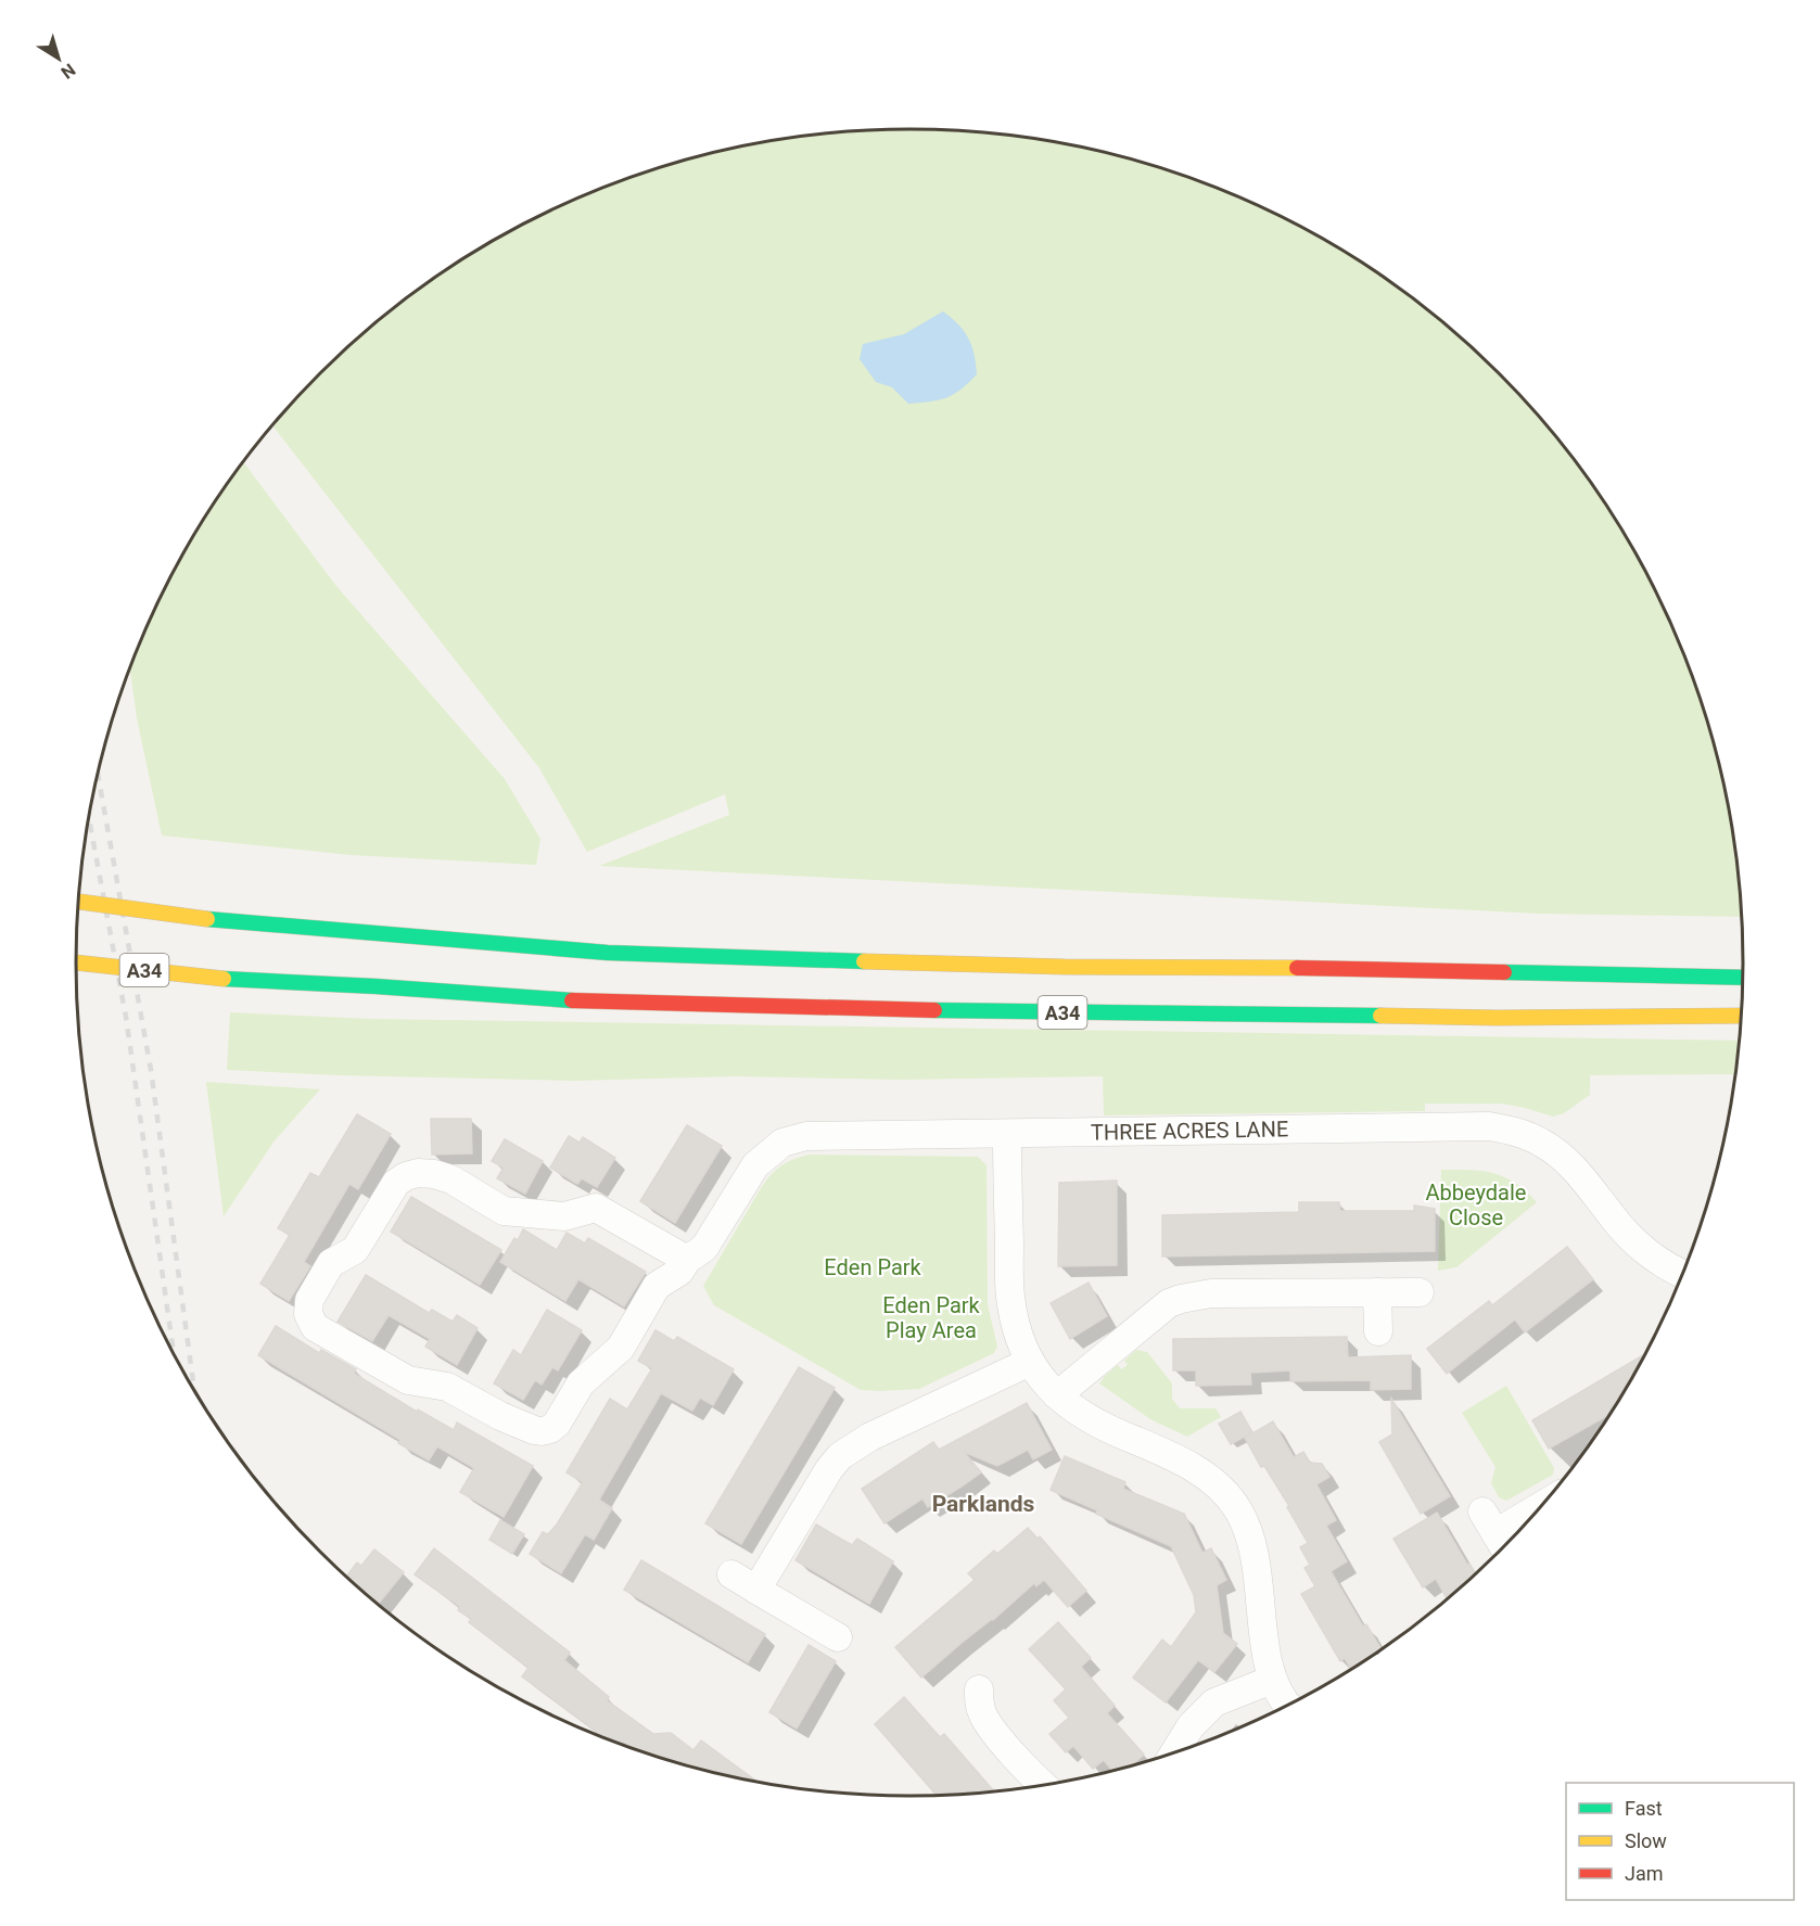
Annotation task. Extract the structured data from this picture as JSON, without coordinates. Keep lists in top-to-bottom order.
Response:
{
  "streets": {
    "highway": ["A34"],
    "street": ["THREE ACRES LANE"]
  },
  "districts": ["Parklands"],
  "parks": ["Abbeydale Close", "Eden Park", "Eden Park Play Area"],
  "legend": ["Fast", "Slow", "Jam"],
  "north": "bottom right"
}
